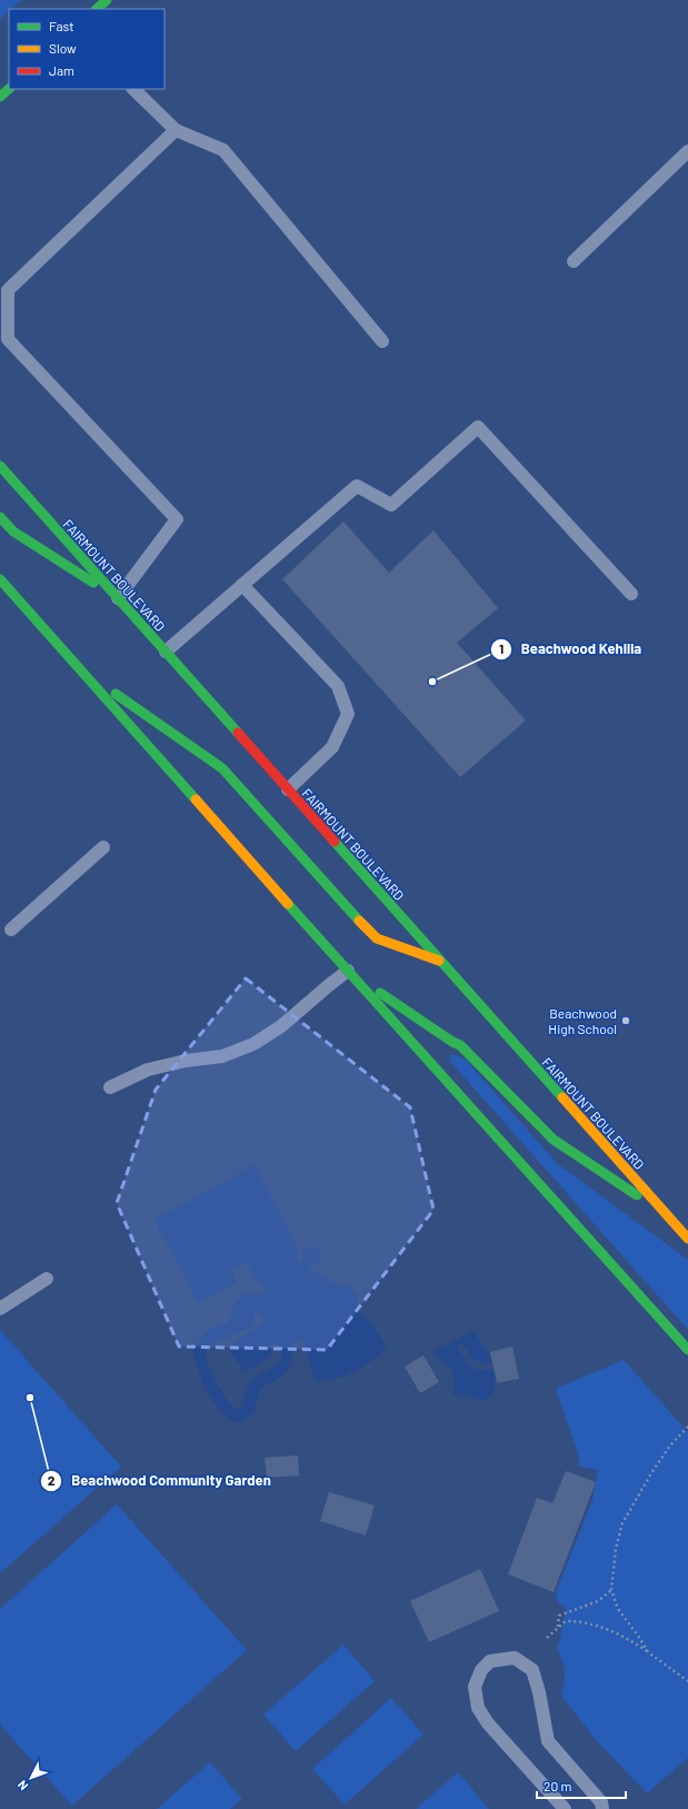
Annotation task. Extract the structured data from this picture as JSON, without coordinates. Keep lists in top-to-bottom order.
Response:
{
  "streets": {
    "main road": ["FAIRMOUNT BOULEVARD"]
  },
  "places": ["Beachwood Kehilla", "Beachwood High School", "Beachwood Community Garden"],
  "legend": ["Fast", "Slow", "Jam"],
  "scale_bar": "20 m",
  "north": "bottom left"
}
